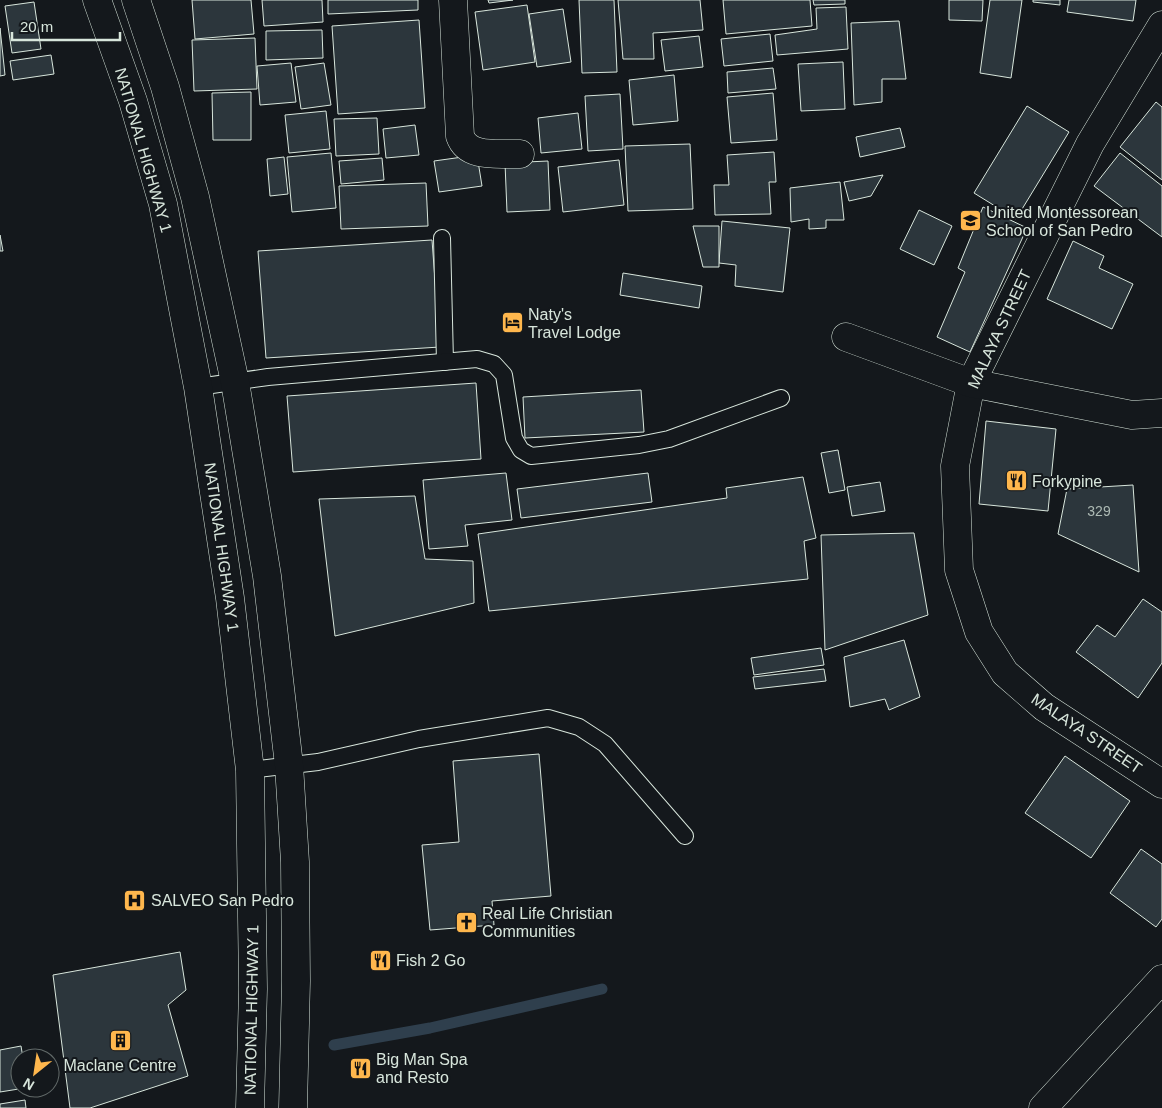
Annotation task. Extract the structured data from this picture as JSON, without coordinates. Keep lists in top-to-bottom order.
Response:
{
  "streets": {
    "main road": ["NATIONAL HIGHWAY 1", "MALAYA STREET"]
  },
  "places": {
    "school or university": ["United Montessorean School of San Pedro"],
    "hotel": ["Naty's Travel Lodge"],
    "restaurant": ["Forkypine", "Fish 2 Go", "Big Man Spa and Resto"],
    "hospital": ["SALVEO San Pedro"],
    "church": ["Real Life Christian Communities"],
    "building": ["Maclane Centre"]
  },
  "house_numbers": ["329"],
  "scale_bar": "20 m",
  "north": "bottom left"
}
